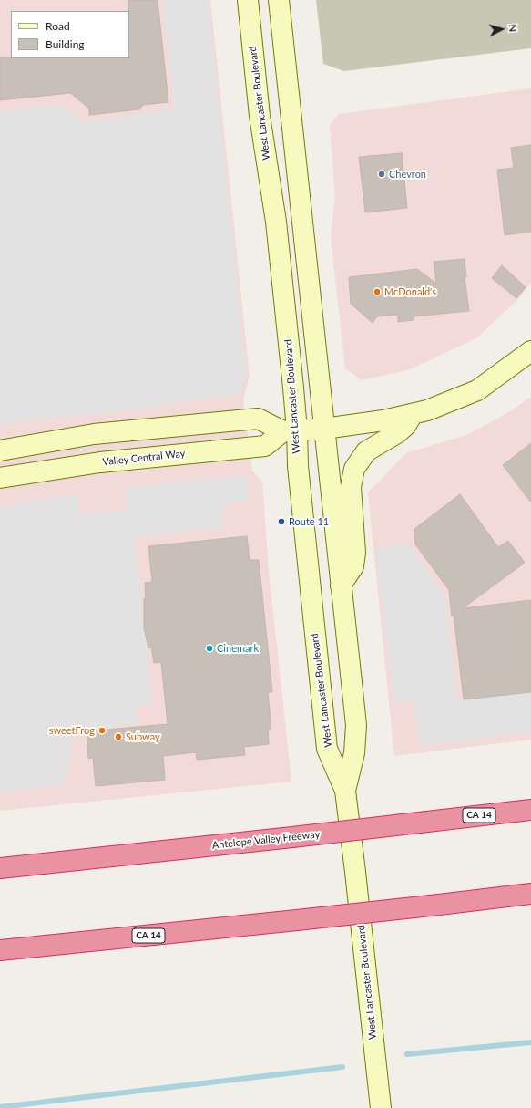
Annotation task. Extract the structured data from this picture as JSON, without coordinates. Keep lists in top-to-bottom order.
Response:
{
  "streets": {
    "highway": ["CA 14", "Antelope Valley Freeway"],
    "street": ["West Lancaster Boulevard", "Valley Central Way"]
  },
  "crossings": [
    ["West Lancaster Boulevard", "Valley Central Way"]
  ],
  "places": [
    "Chevron",
    "McDonald's",
    "Route 11",
    "Cinemark",
    "sweetFrog",
    "Subway"
  ],
  "legend": ["Road", "Building"],
  "north": "right"
}
